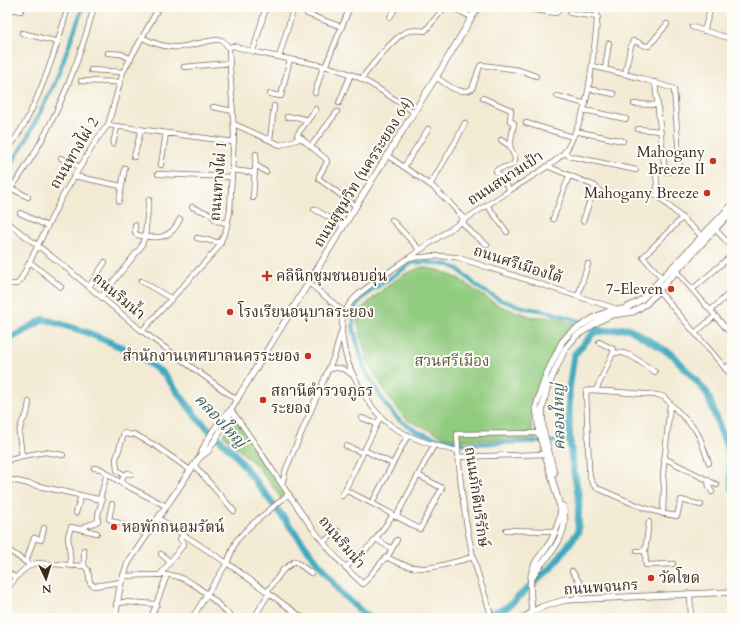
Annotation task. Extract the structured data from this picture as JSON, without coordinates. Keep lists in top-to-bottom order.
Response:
{
  "streets": {
    "street": [
      "ถนนทางไผ่ 2",
      "ถนนสุขุมวิท (นครระยอง 64)",
      "ถนนสนามเป้า",
      "ถนนทางไผ่ 1",
      "ถนนศรีเมืองใต้",
      "ถนนริมน้ำ",
      "ถนนภักดีบริรักษ์",
      "ถนนพจนกร"
    ]
  },
  "crossings": [
    ["ถนนทางไผ่ 2", "ถนนริมน้ำ"],
    ["ถนนสุขุมวิท (นครระยอง 64)", "ถนนริมน้ำ"],
    ["ถนนสนามเป้า", "ถนนศรีเมืองใต้"],
    ["ถนนทางไผ่ 1", "ถนนริมน้ำ"],
    ["ถนนริมน้ำ", "ถนนภักดีบริรักษ์"]
  ],
  "water": ["คลองใหญ่"],
  "parks": ["สวนศรีเมือง"],
  "places": {
    "other": [
      "Mahogany Breeze II",
      "Mahogany Breeze",
      "7-Eleven",
      "โรงเรียนอนุบาลระยอง",
      "สำนักงานเทศบาลนครระยอง",
      "สถานีตำรวจภูธร ระยอง",
      "หอพักถนอมรัตน์",
      "วัดโขด"
    ],
    "health": ["คลินิกชุมชนอบอุ่น"]
  },
  "north": "bottom"
}
